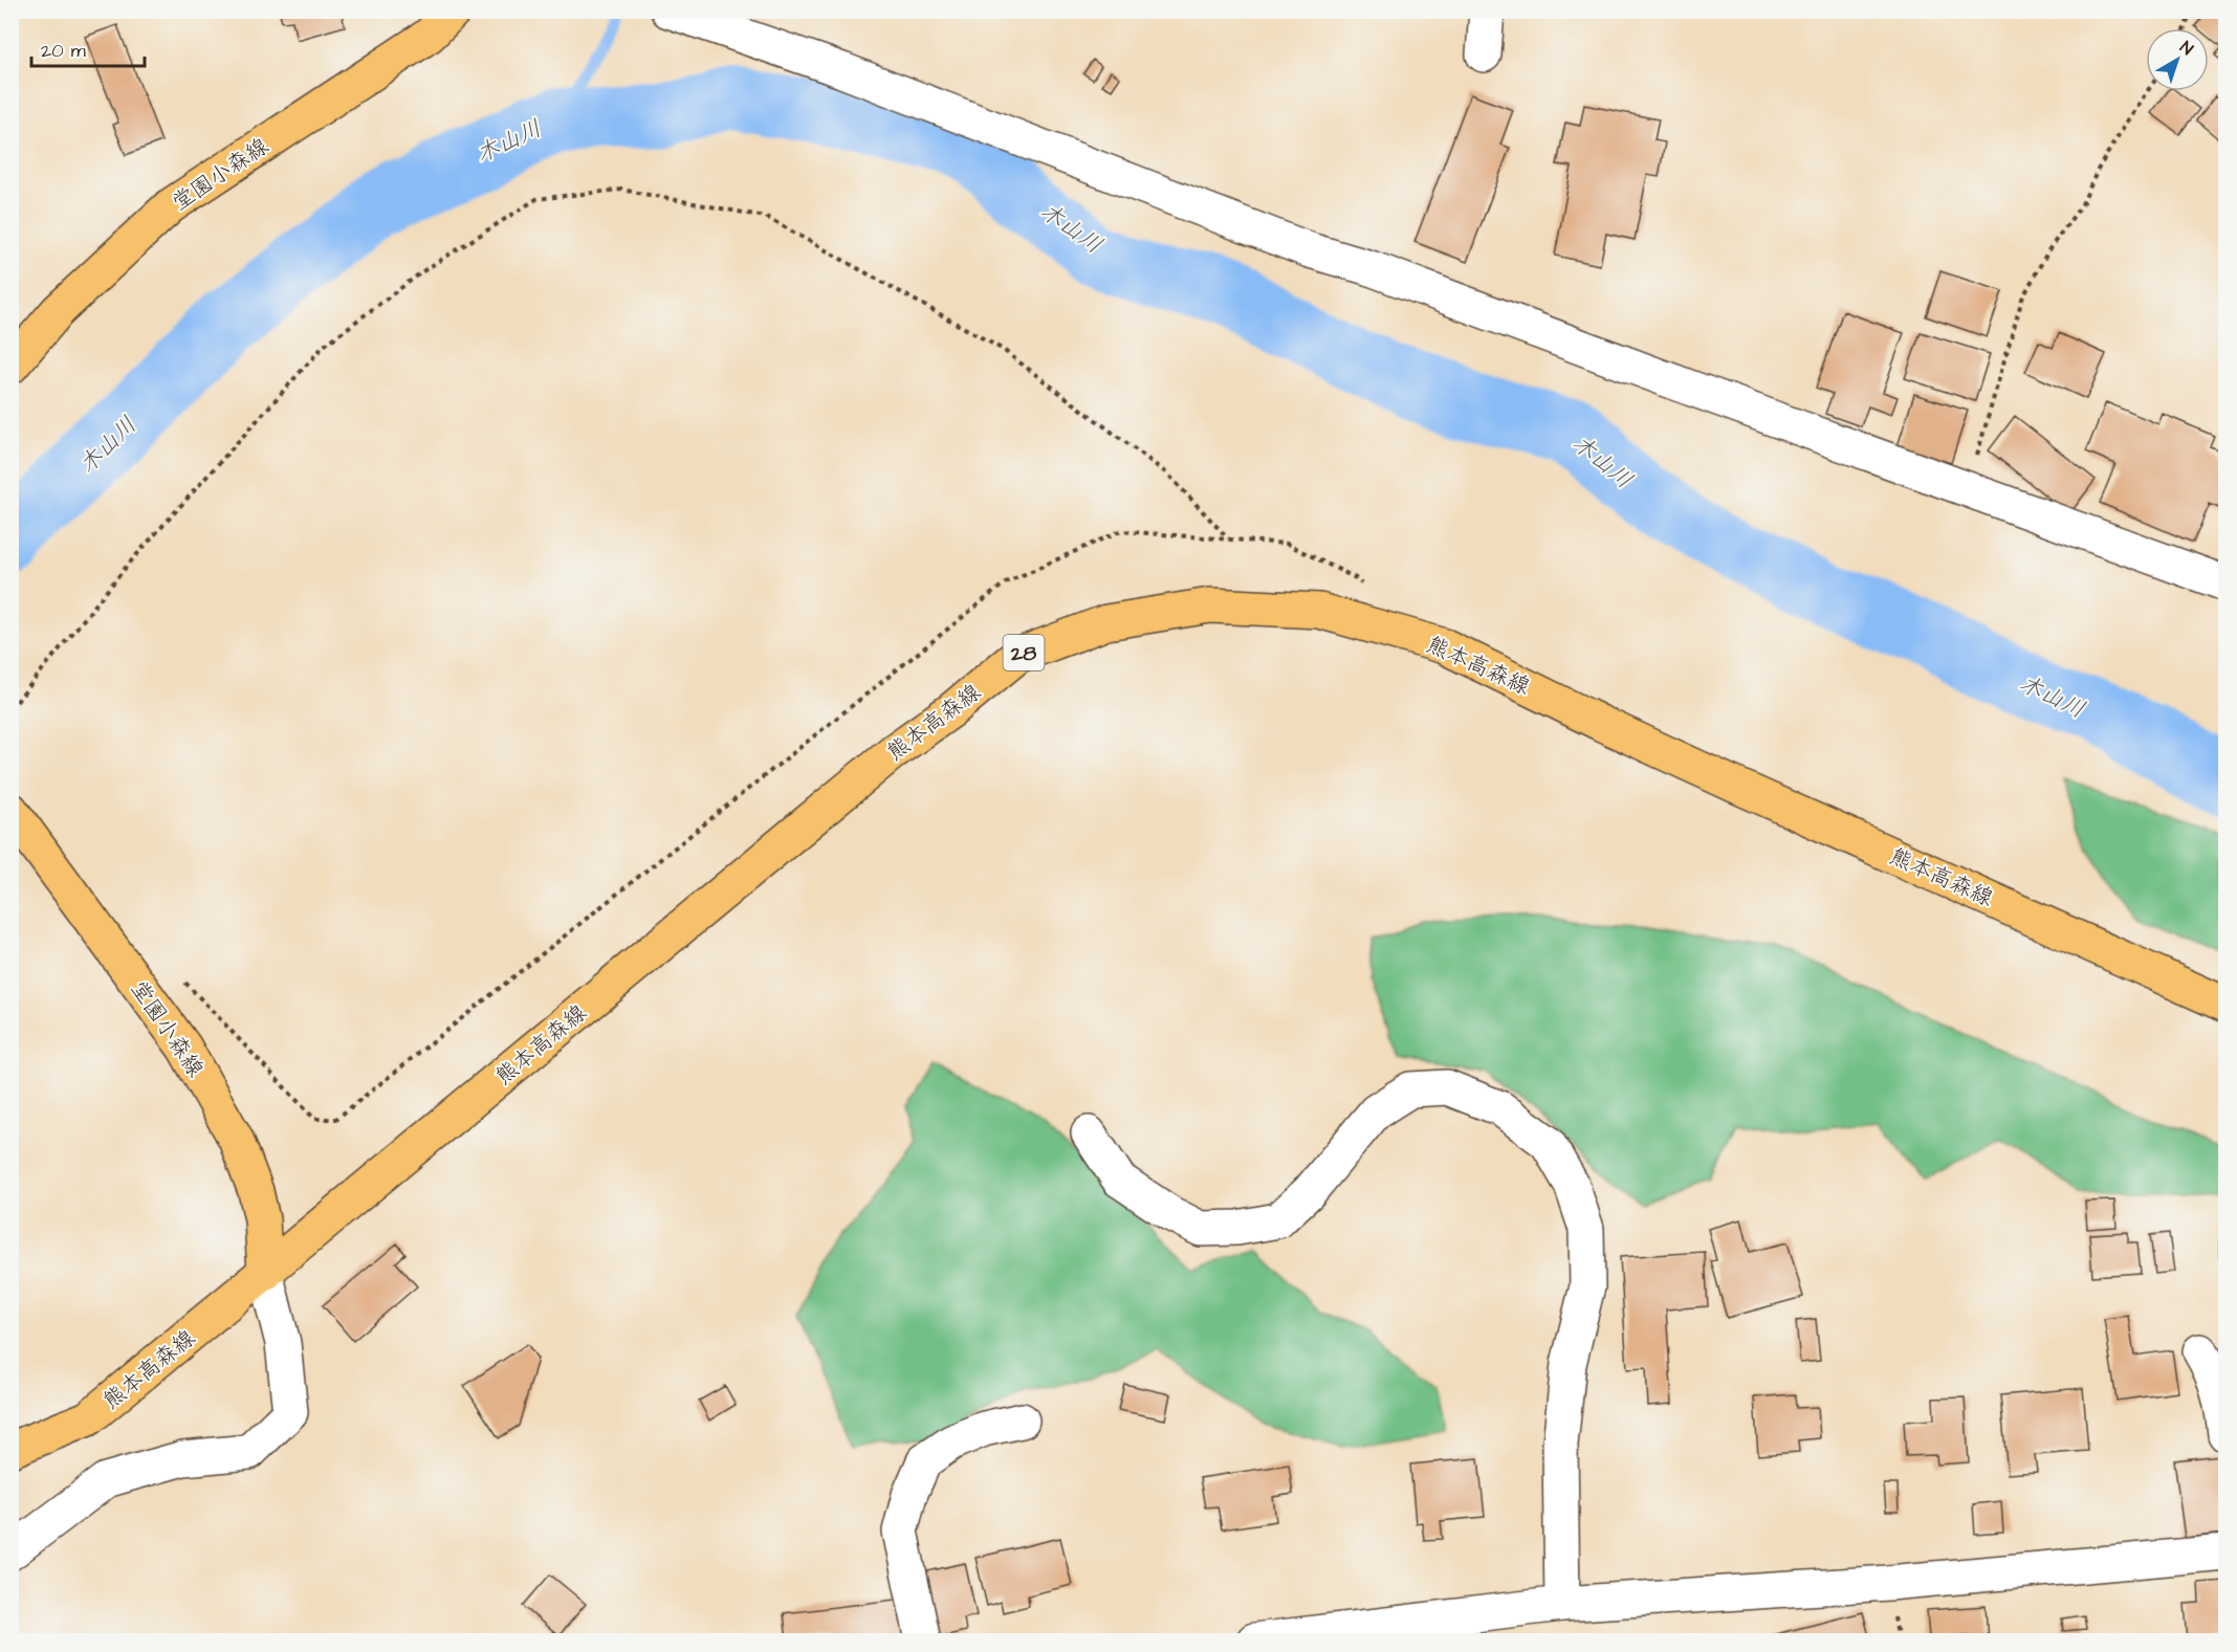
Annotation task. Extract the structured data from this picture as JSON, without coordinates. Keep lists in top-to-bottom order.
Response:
{
  "streets": {
    "main road": ["堂園小森線", "28", "熊本高森線"]
  },
  "crossings": [
    ["堂園小森線", "熊本高森線"]
  ],
  "water": ["木山川"],
  "scale_bar": "20 m",
  "north": "top right"
}
